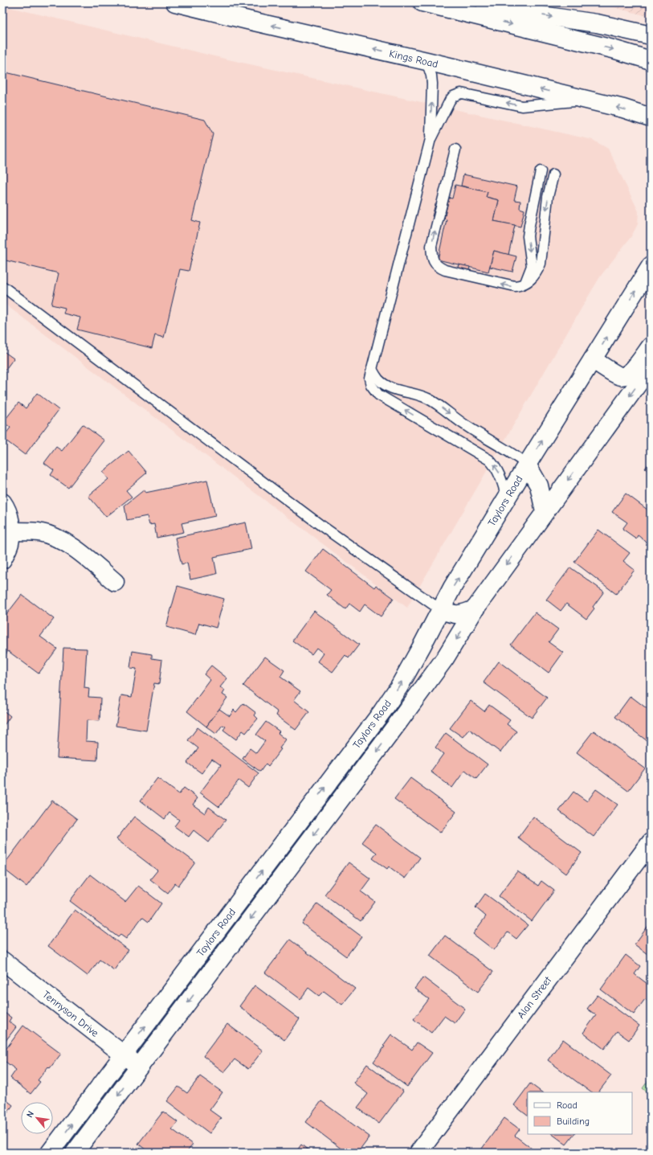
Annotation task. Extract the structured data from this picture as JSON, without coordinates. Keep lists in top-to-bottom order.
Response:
{
  "streets": {
    "main road": [
      "Kings Road",
      "Taylors Road",
      "Alan Street",
      "Tennyson Drive"
    ]
  },
  "crossings": [
    ["Taylors Road", "Tennyson Drive"]
  ],
  "legend": ["Road", "Building"],
  "north": "top left"
}
